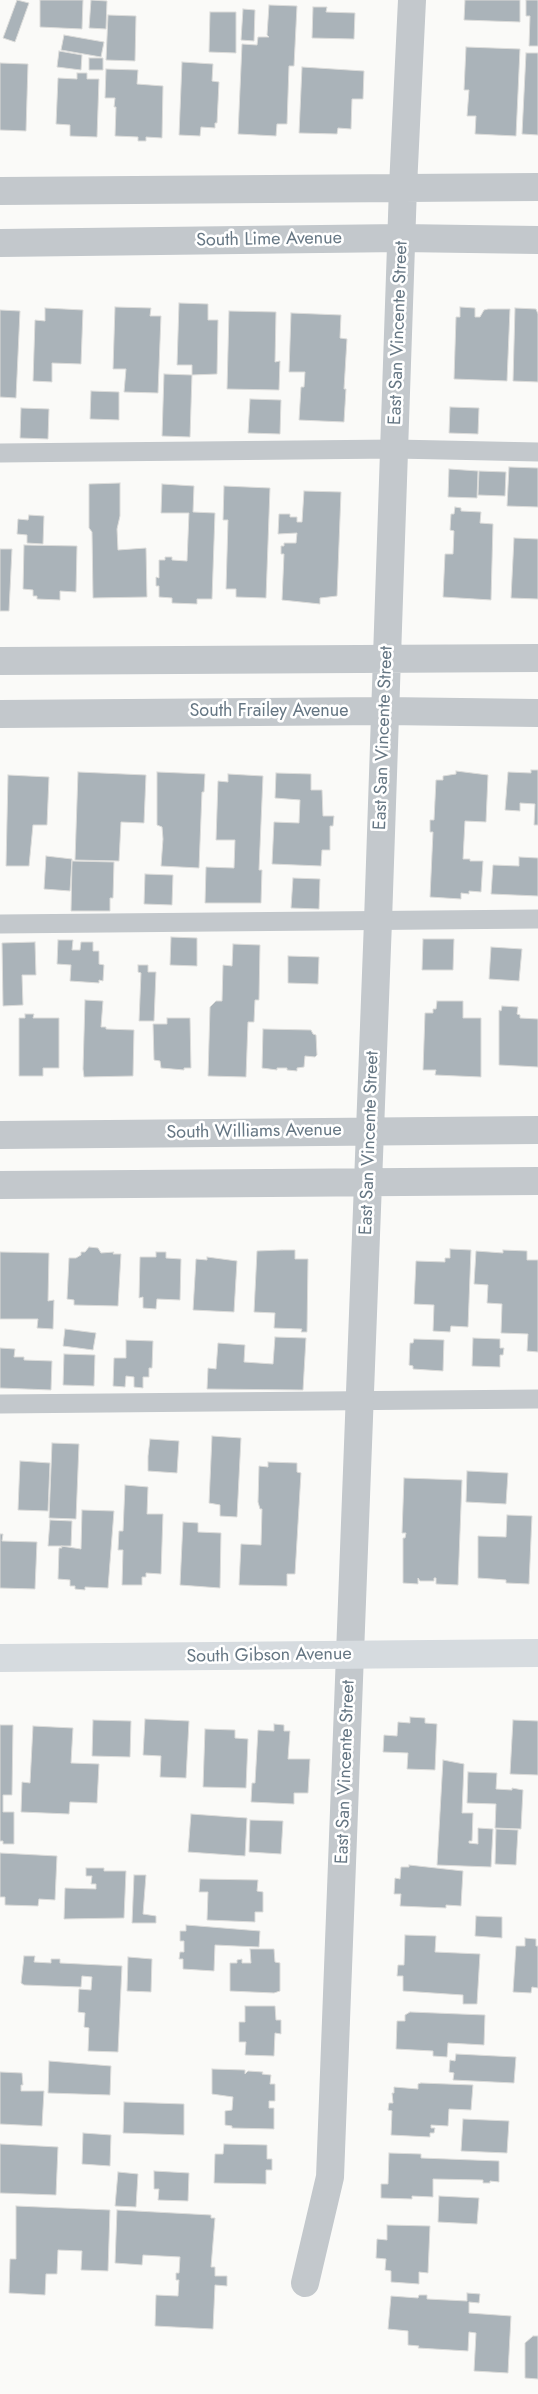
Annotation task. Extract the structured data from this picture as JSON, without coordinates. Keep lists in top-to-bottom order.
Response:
{
  "streets": {
    "street": [
      "South Lime Avenue",
      "East San Vincente Street",
      "South Frailey Avenue",
      "South Williams Avenue",
      "South Gibson Avenue"
    ]
  },
  "crossings": [
    ["South Lime Avenue", "East San Vincente Street"],
    ["East San Vincente Street", "South Frailey Avenue"],
    ["East San Vincente Street", "South Williams Avenue"],
    ["East San Vincente Street", "South Gibson Avenue"]
  ]
}
